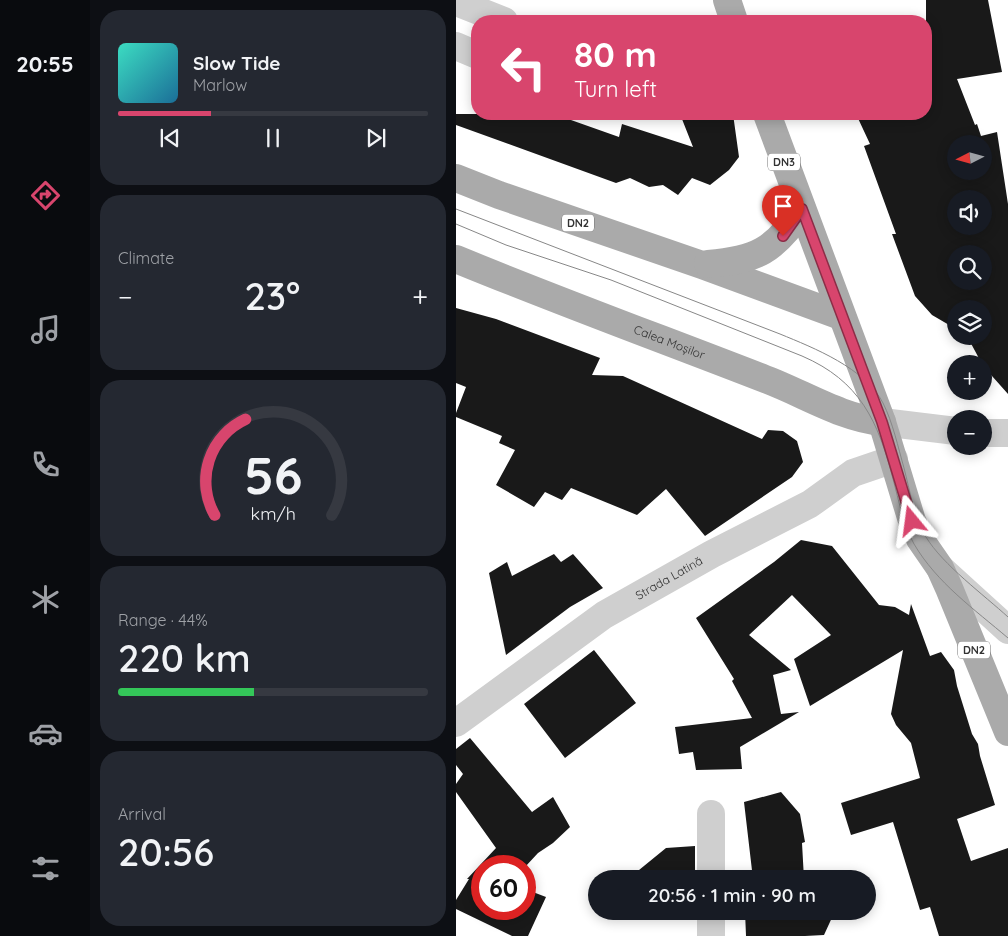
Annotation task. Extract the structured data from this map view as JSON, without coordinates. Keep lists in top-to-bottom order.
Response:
{
  "streets": {
    "main road": ["DN3", "DN2", "Calea Moșilor"],
    "street": ["Strada Latină"]
  },
  "crossings": [
    ["DN3", "DN2"],
    ["DN2", "Calea Moșilor"],
    ["DN2", "Strada Latină"]
  ],
  "north": "left",
  "page": {
    "tabs": "20:55",
    "turn": ["80 m", "Turn left"],
    "song": ["Slow Tide", "Marlow"],
    "map_buttons": ["+", "−"],
    "tile": [
      "Climate",
      ["Range · 44%", "220 km"],
      ["Arrival", "20:56"]
    ],
    "heat": ["−", "23°", "+"],
    "limit": "60",
    "trip": "20:56 · 1 min · 90 m",
    "gauge": ["56", "km/h"]
  }
}
